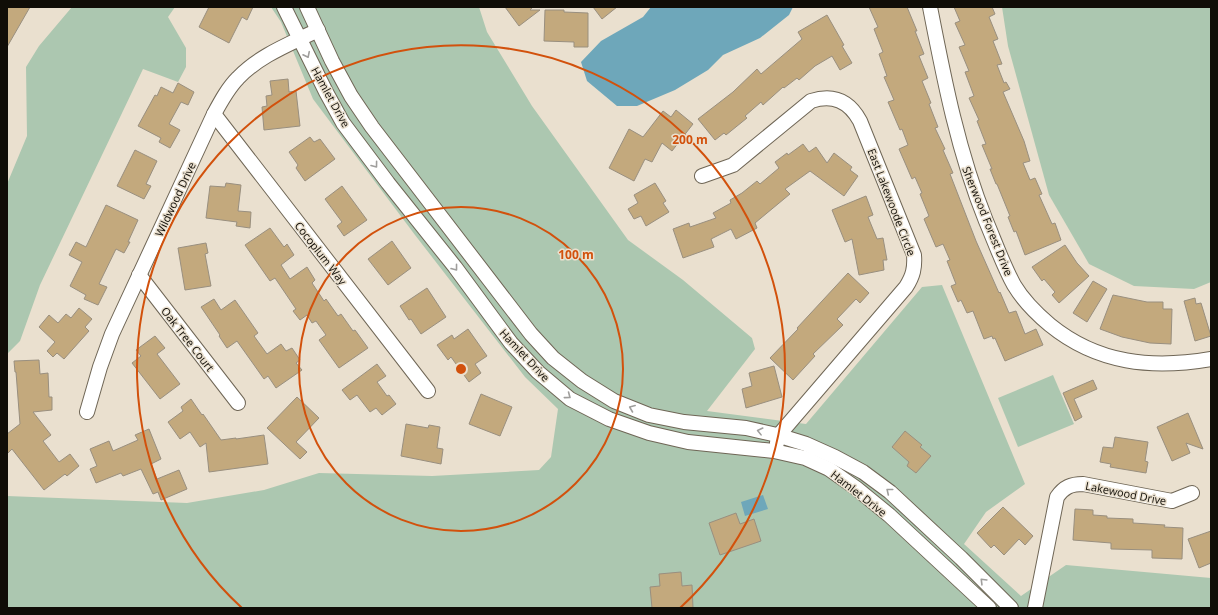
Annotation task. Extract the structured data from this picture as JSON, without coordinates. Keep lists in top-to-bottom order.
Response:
{
  "streets": {
    "street": [
      "Hamlet Drive",
      "Wildwood Drive",
      "East Lakewoode Circle",
      "Sherwood Forest Drive",
      "Cocoplum Way",
      "Oak Tree Court",
      "Lakewood Drive"
    ]
  },
  "crossings": [
    ["Hamlet Drive", "Wildwood Drive"],
    ["Hamlet Drive", "East Lakewoode Circle"],
    ["Wildwood Drive", "Cocoplum Way"],
    ["Wildwood Drive", "Oak Tree Court"]
  ],
  "rings": ["200 m", "100 m"]
}
